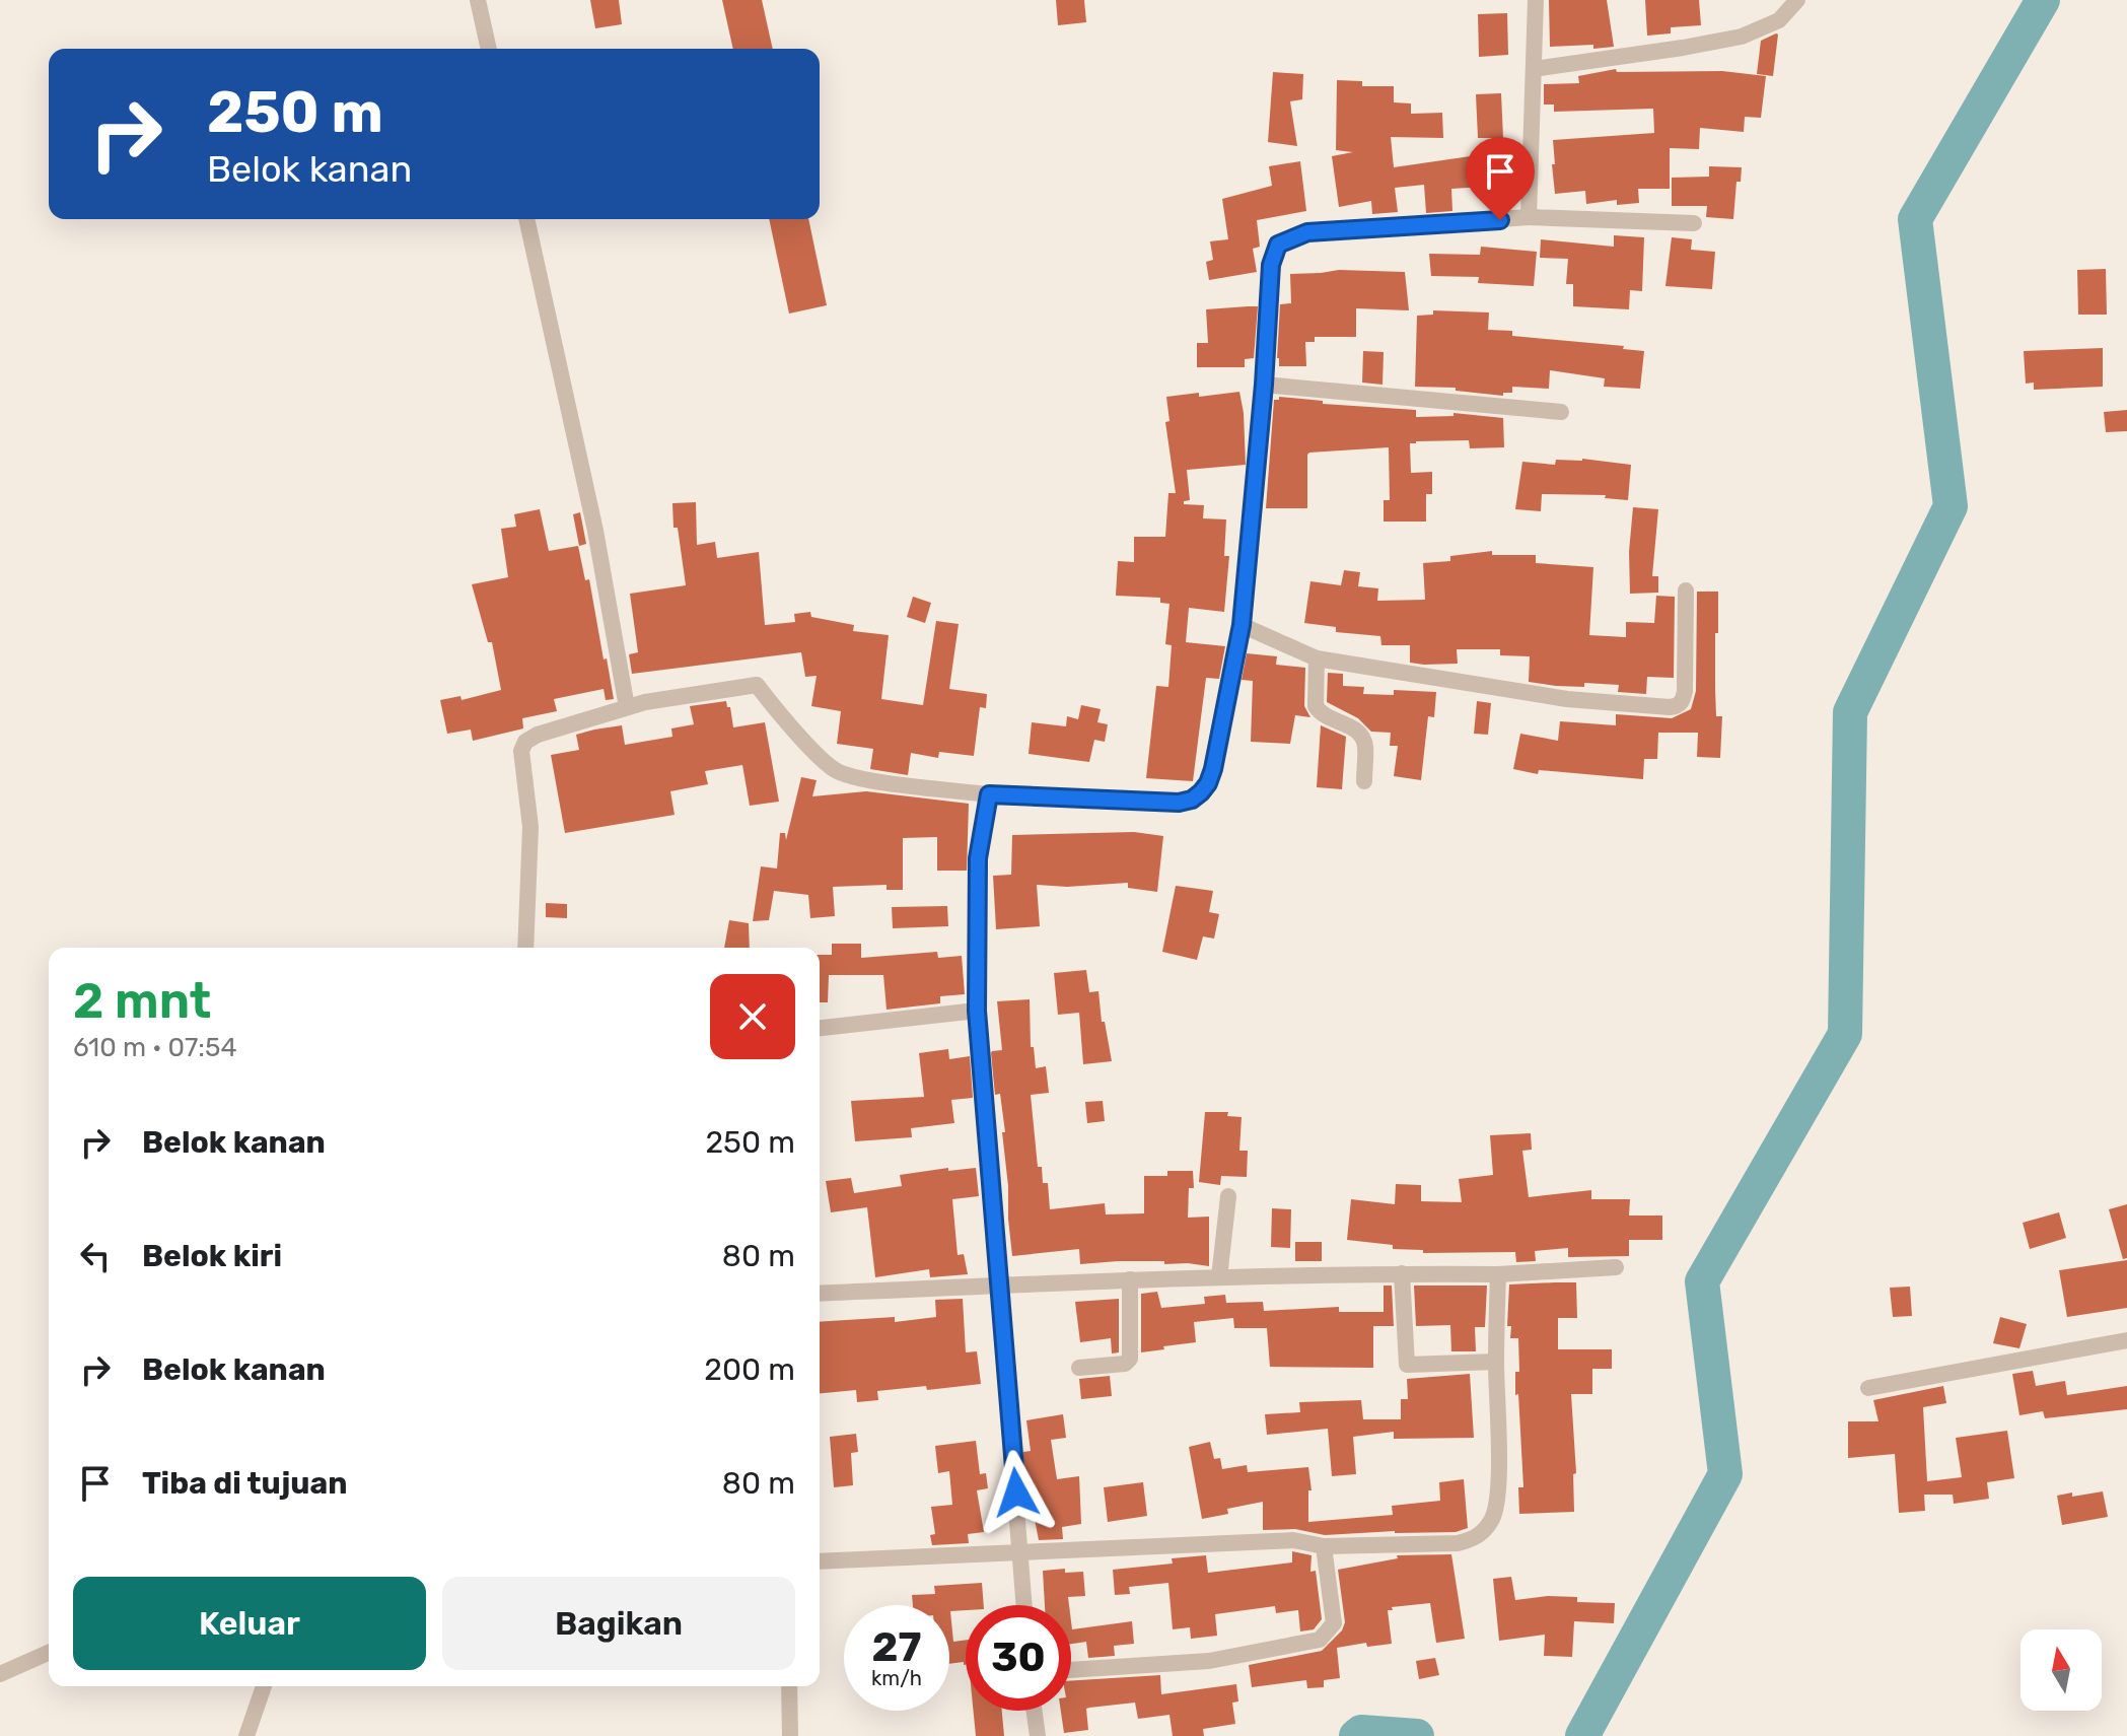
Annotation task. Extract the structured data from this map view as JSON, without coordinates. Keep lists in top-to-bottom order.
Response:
{
  "north": "top",
  "page": {
    "turn": ["250 m", "Belok kanan"],
    "heading": ["2 mnt", "610 m · 07:54"],
    "list": [
      {
        "name": "Belok kanan",
        "value": "250 m"
      },
      {
        "name": "Belok kiri",
        "value": "80 m"
      },
      {
        "name": "Belok kanan",
        "value": "200 m"
      },
      {
        "name": "Tiba di tujuan",
        "value": "80 m"
      }
    ],
    "buttons": ["Keluar", "Bagikan"],
    "speed": "27 km/h",
    "limit": "30"
  }
}
